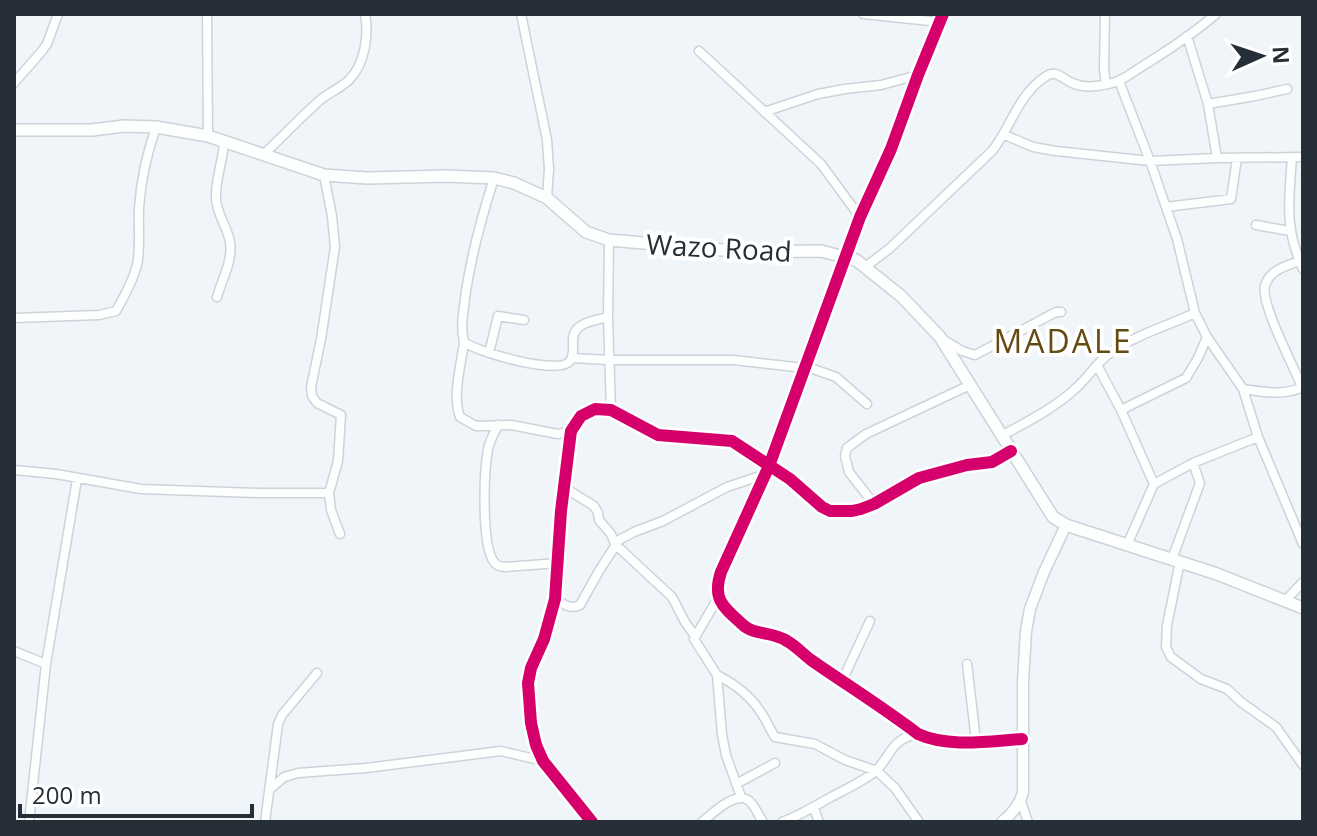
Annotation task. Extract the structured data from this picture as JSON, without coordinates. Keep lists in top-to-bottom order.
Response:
{
  "streets": {
    "main road": ["Wazo Road"]
  },
  "districts": ["MADALE"],
  "scale_bar": "200 m",
  "north": "right"
}
